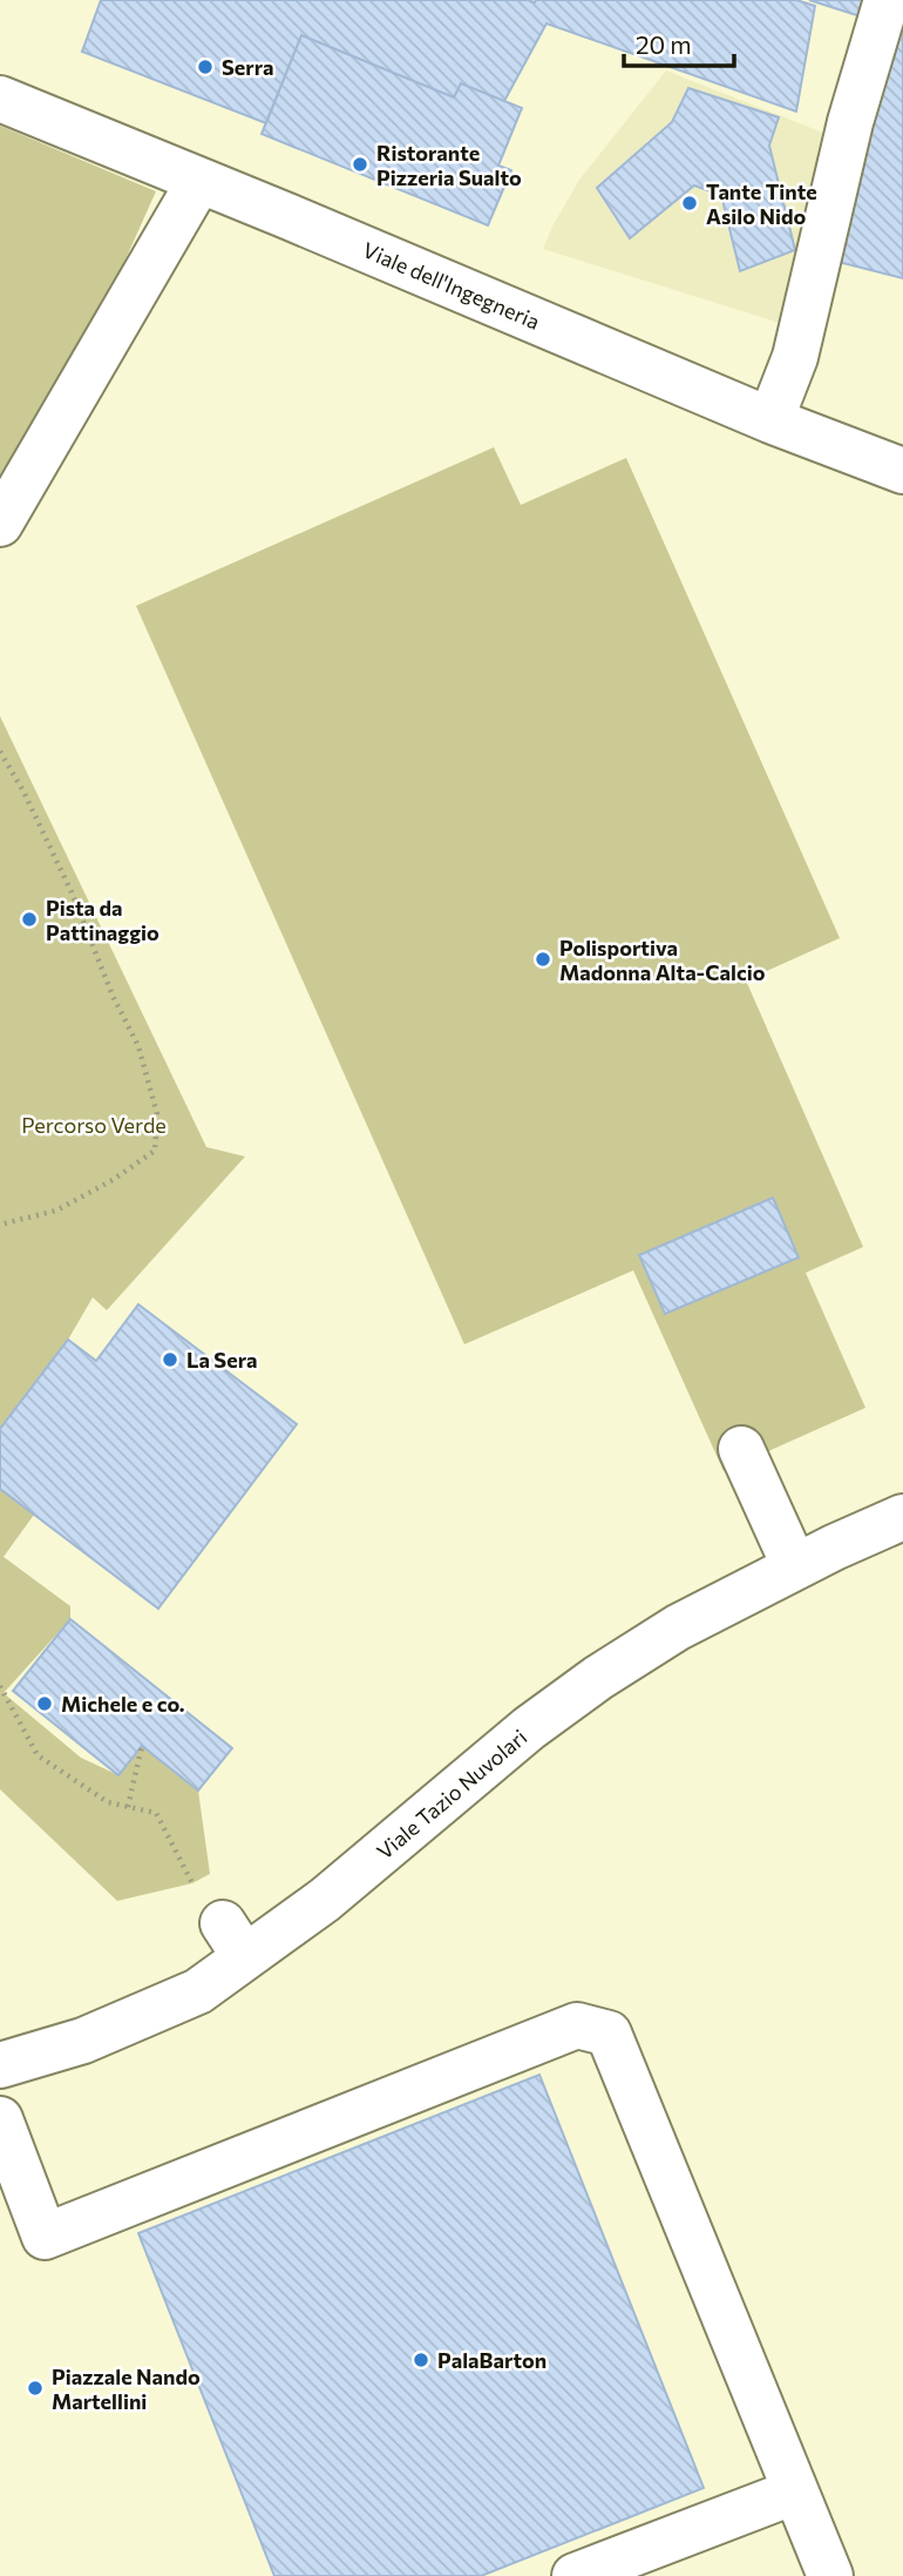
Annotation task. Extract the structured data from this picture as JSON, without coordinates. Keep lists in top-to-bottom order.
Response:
{
  "streets": {
    "street": ["Viale dell'Ingegneria", "Viale Tazio Nuvolari"]
  },
  "parks": ["Percorso Verde"],
  "places": [
    "Serra",
    "Ristorante Pizzeria Sualto",
    "Tante Tinte Asilo Nido",
    "Pista da Pattinaggio",
    "Polisportiva Madonna Alta-Calcio",
    "La Sera",
    "Michele e co.",
    "PalaBarton",
    "Piazzale Nando Martellini"
  ],
  "scale_bar": "20 m"
}
